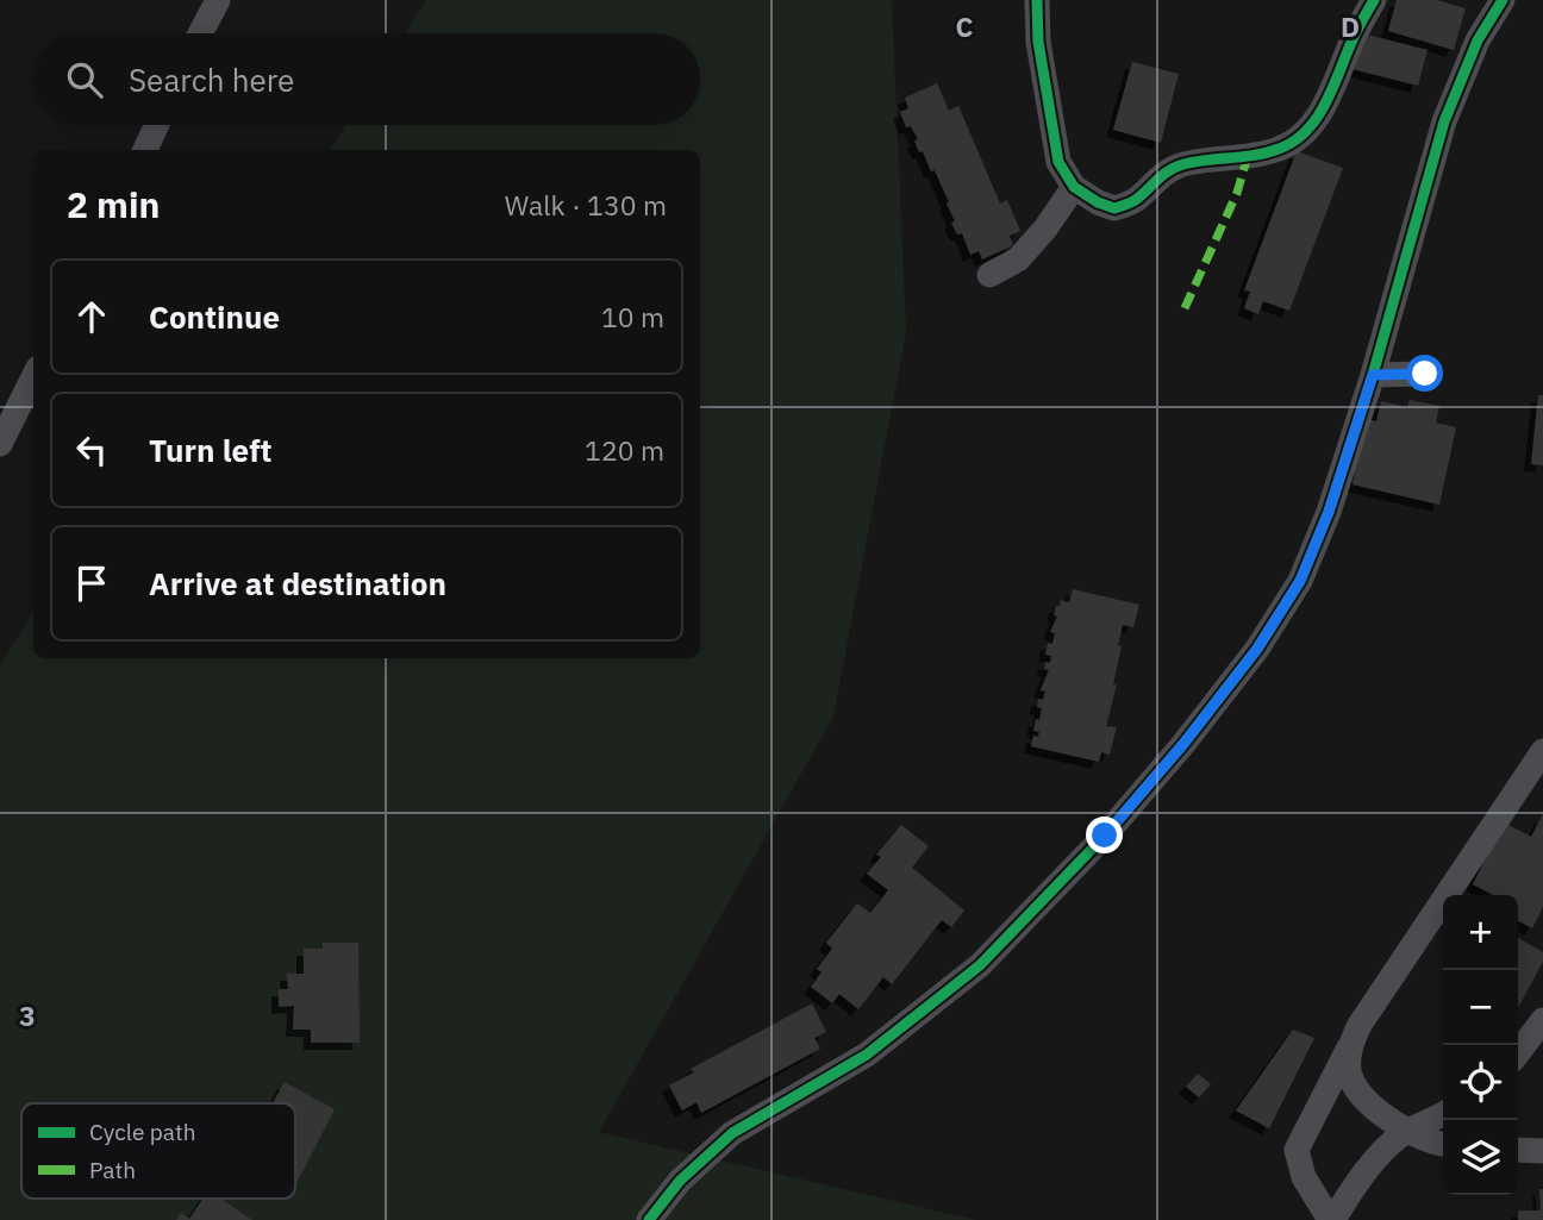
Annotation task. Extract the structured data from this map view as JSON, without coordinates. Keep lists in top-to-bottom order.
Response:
{
  "legend": ["Cycle path", "Path"],
  "page": {
    "search": "Search here",
    "heading": ["2 min", "Walk · 130 m"],
    "list": [
      ["Continue", "10 m"],
      ["Turn left", "120 m"],
      "Arrive at destination"
    ],
    "map_buttons": ["+", "−"]
  },
  "grid": {
    "columns": ["C", "D"],
    "rows": ["3"]
  }
}
